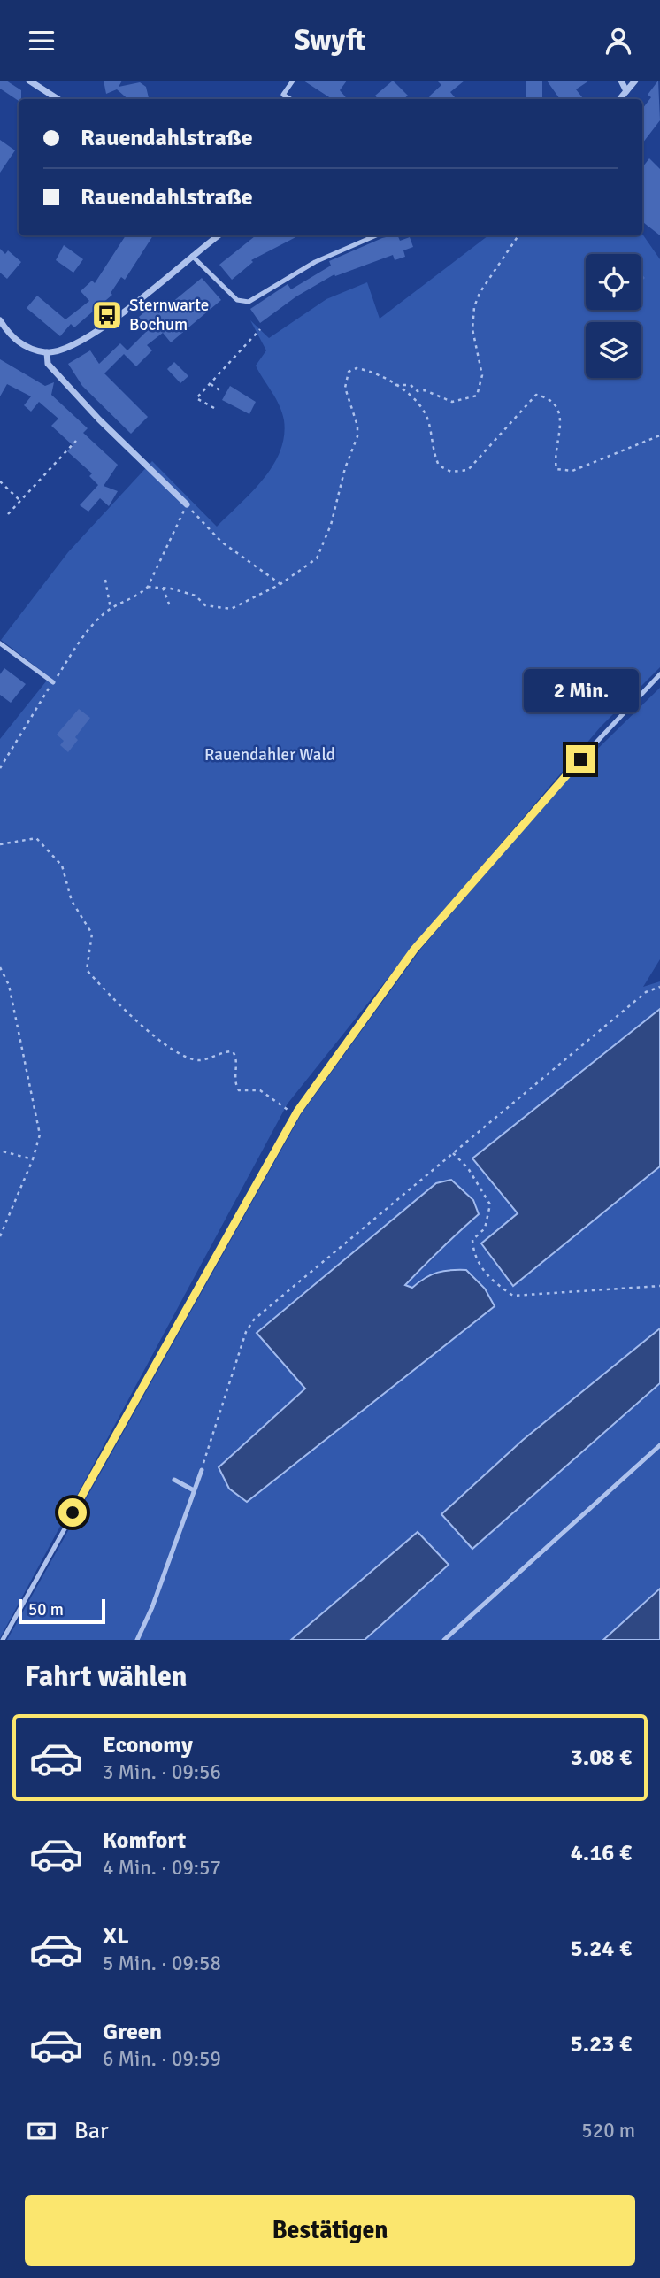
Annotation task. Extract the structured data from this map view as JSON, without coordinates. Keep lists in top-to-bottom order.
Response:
{
  "parks": ["Rauendahler Wald"],
  "places": {
    "bus stop": ["Sternwarte Bochum"]
  },
  "scale_bar": "50 m",
  "page": {
    "header": "Swyft",
    "banner": ["Rauendahlstraße", "Rauendahlstraße"],
    "bubble": "2 Min.",
    "scale": "50 m",
    "heading": "Fahrt wählen",
    "list": [
      {
        "name": "Economy",
        "note": "3 Min. · 09:56",
        "value": "3.08 €"
      },
      {
        "name": "Komfort",
        "note": "4 Min. · 09:57",
        "value": "4.16 €"
      },
      {
        "name": "XL",
        "note": "5 Min. · 09:58",
        "value": "5.24 €"
      },
      {
        "name": "Green",
        "note": "6 Min. · 09:59",
        "value": "5.23 €"
      }
    ],
    "pay": ["Bar", "520 m"],
    "buttons": "Bestätigen"
  }
}
